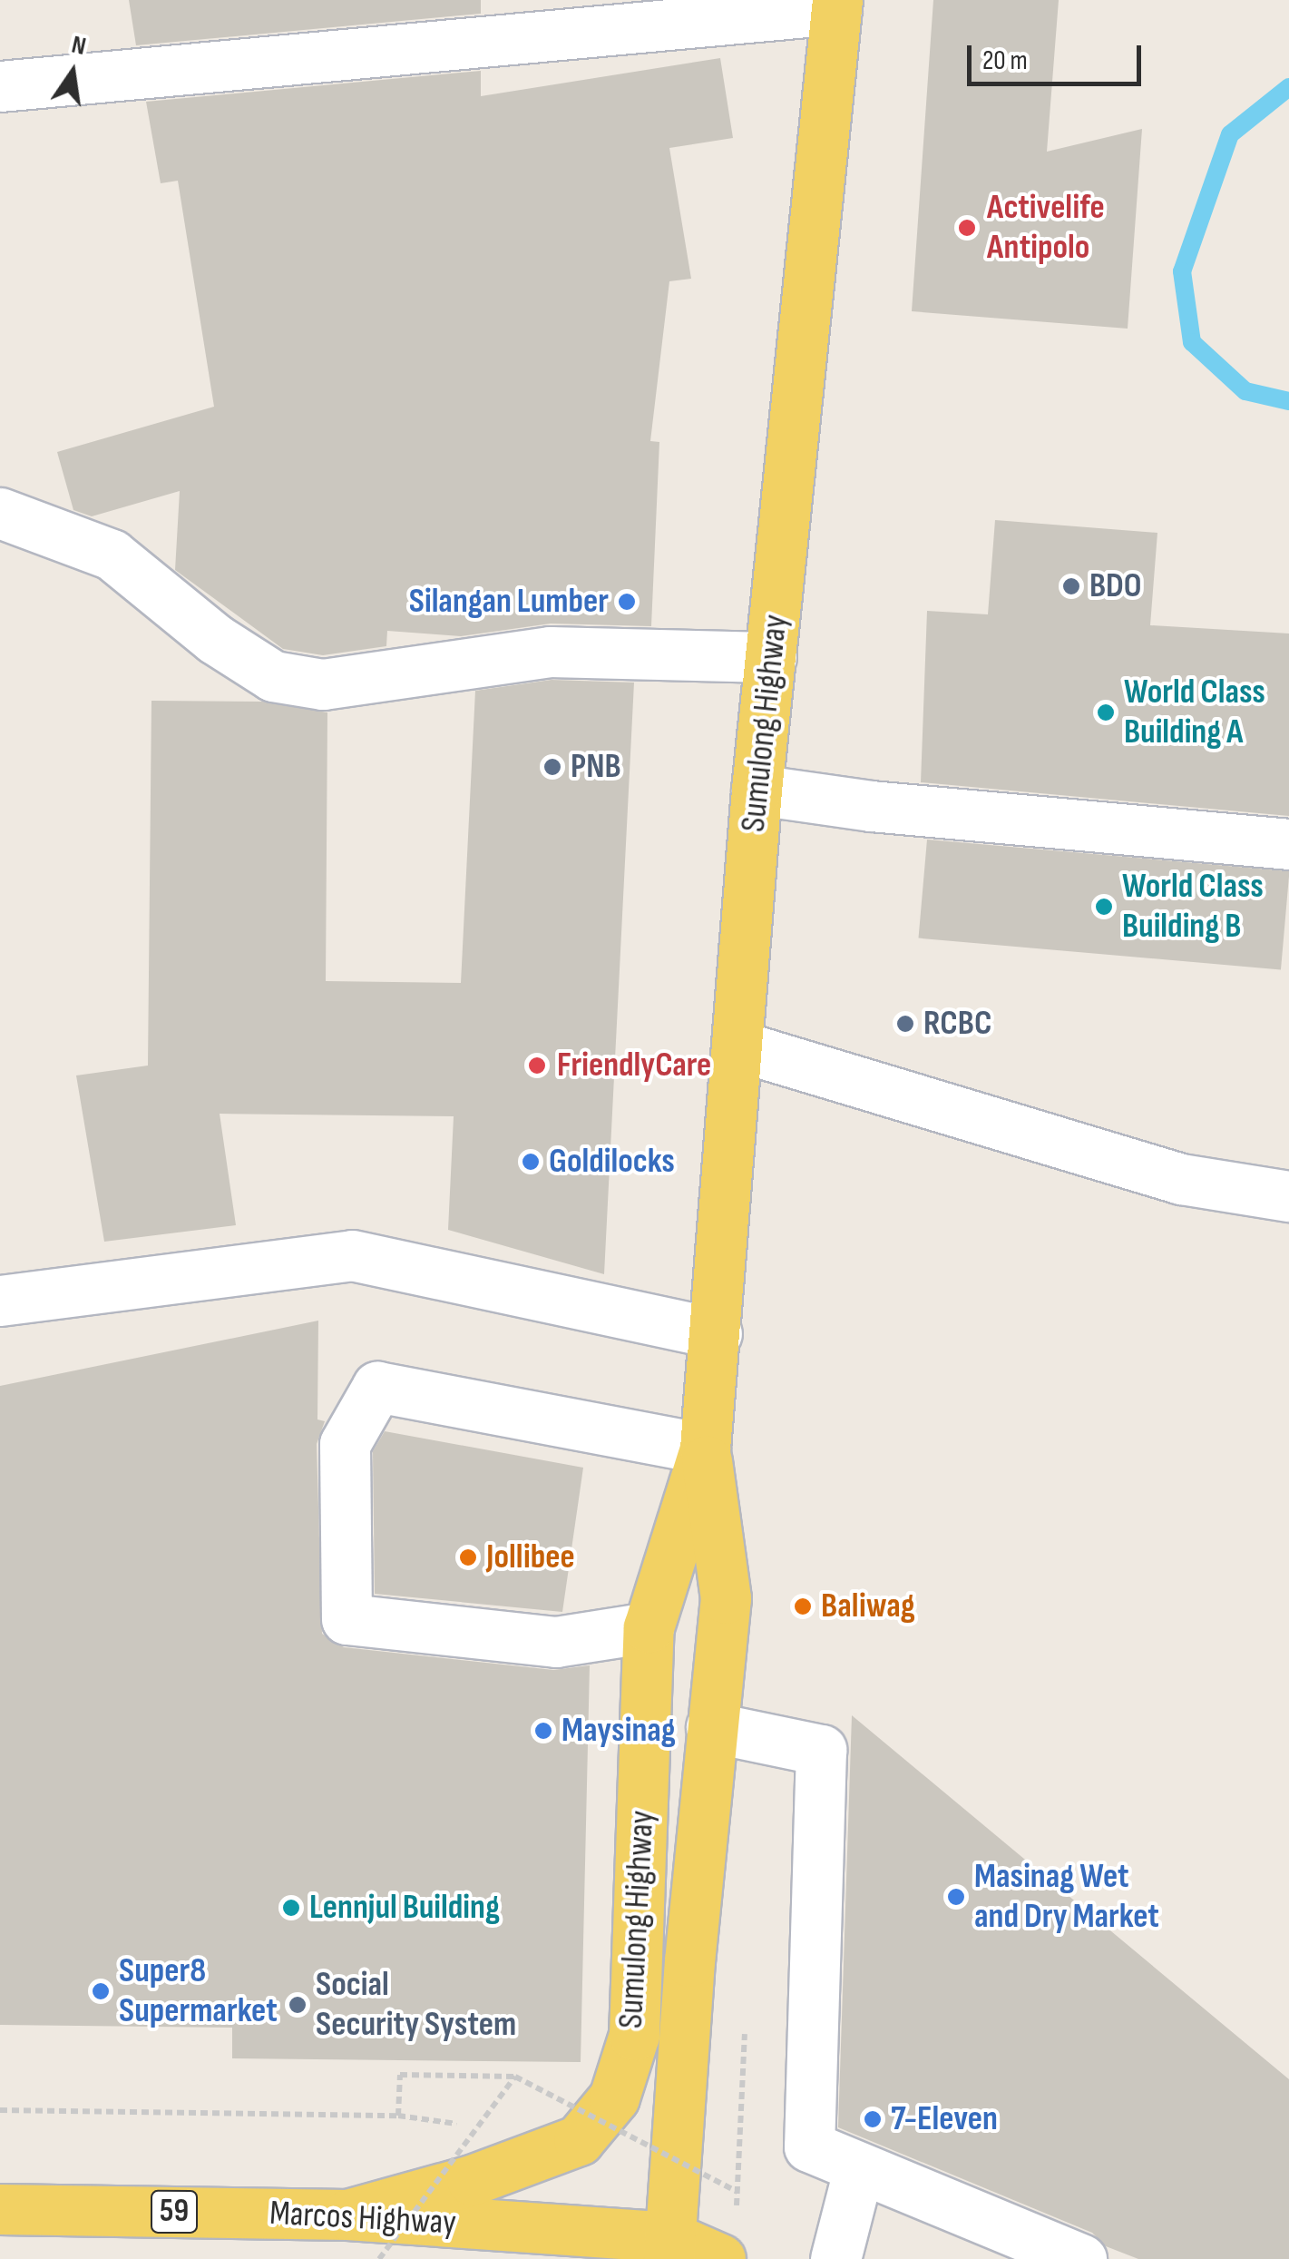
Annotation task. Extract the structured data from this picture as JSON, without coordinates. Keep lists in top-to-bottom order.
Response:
{
  "streets": {
    "main road": ["Sumulong Highway", "59", "Marcos Highway"]
  },
  "crossings": [
    ["Sumulong Highway", "Marcos Highway"]
  ],
  "places": [
    "Activelife Antipolo",
    "BDO",
    "Silangan Lumber",
    "World Class Building A",
    "PNB",
    "World Class Building B",
    "RCBC",
    "FriendlyCare",
    "Goldilocks",
    "Jollibee",
    "Baliwag",
    "Maysinag",
    "Masinag Wet and Dry Market",
    "Lennjul Building",
    "Super8 Supermarket",
    "Social Security System",
    "7-Eleven"
  ],
  "scale_bar": "20 m",
  "north": "top"
}
